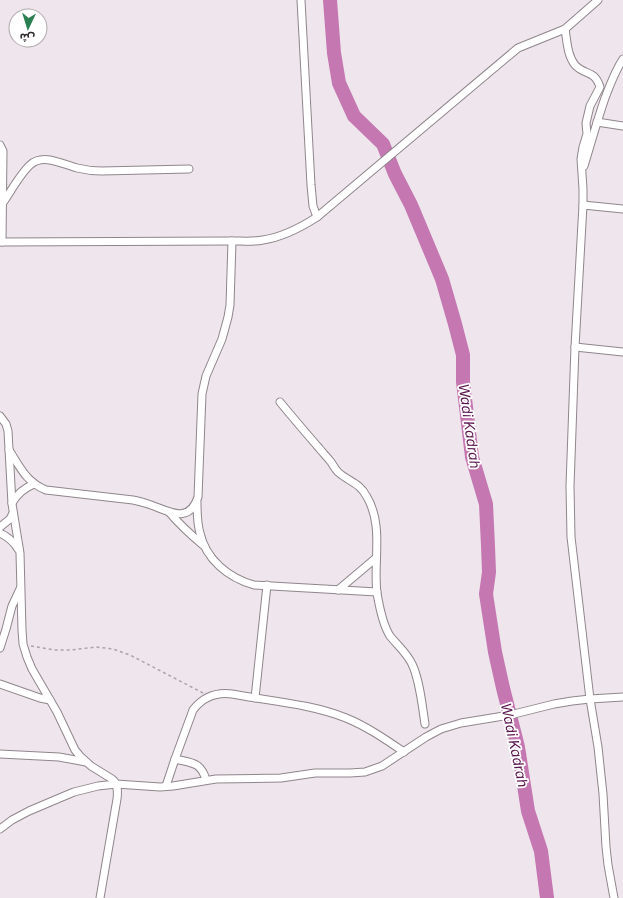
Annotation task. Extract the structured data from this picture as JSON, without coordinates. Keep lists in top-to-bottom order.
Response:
{
  "water": ["Wadi Kadrah"],
  "north": "bottom"
}
